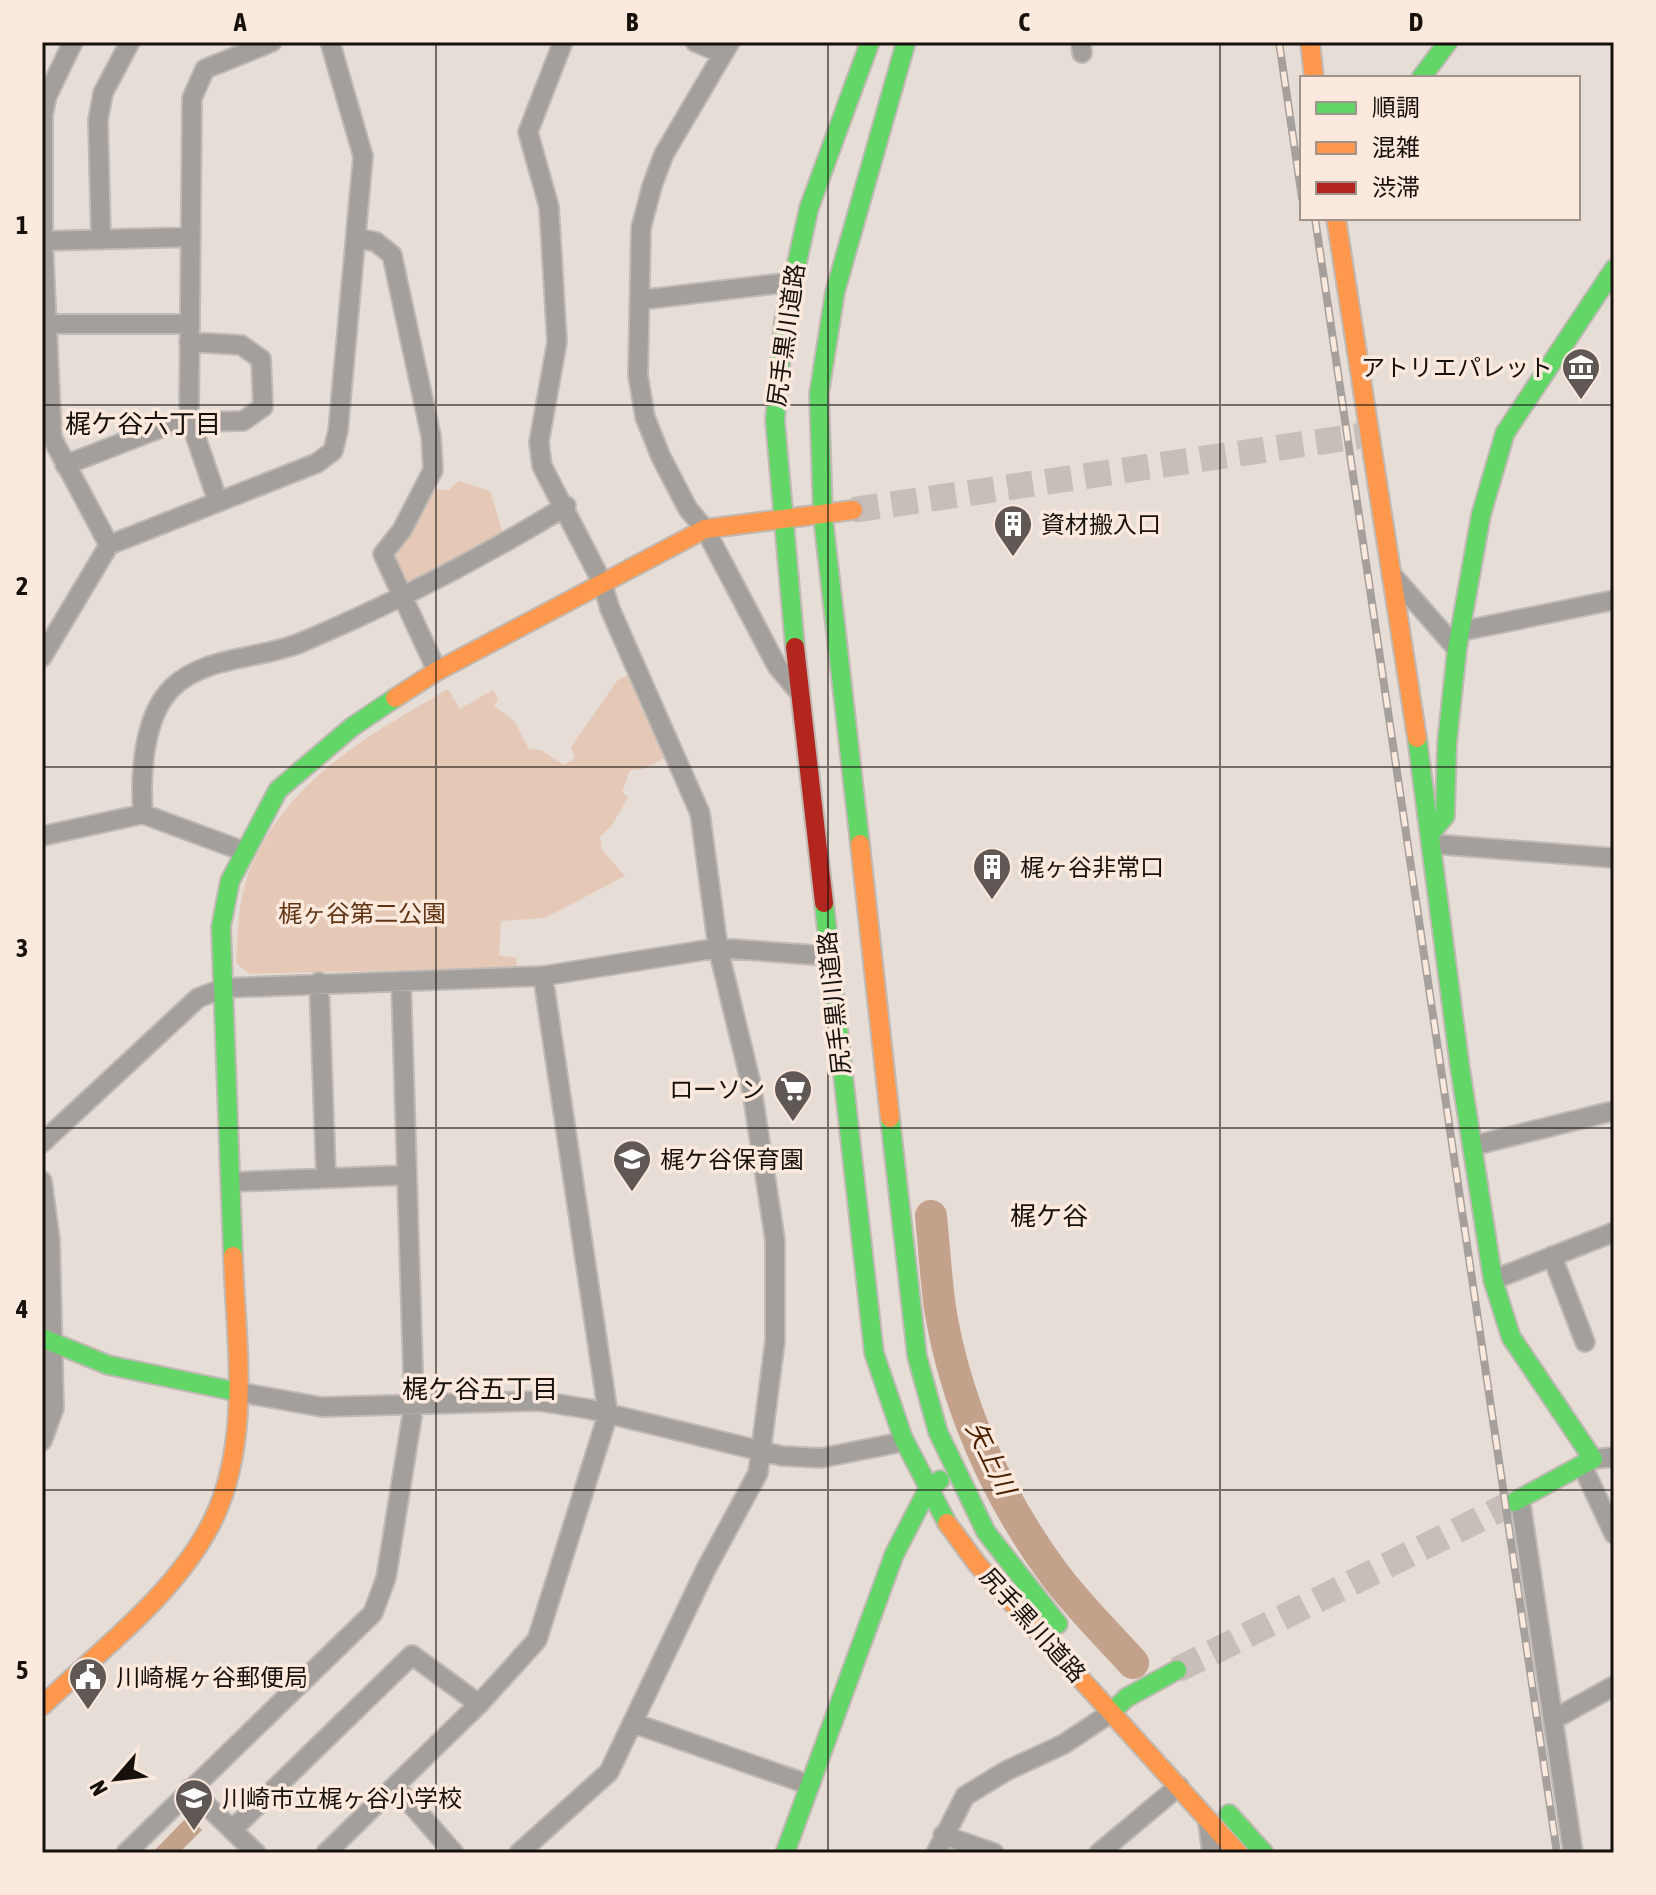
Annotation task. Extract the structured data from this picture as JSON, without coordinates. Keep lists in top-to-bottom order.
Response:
{
  "streets": {
    "street": ["尻手黒川道路"]
  },
  "districts": ["梶ケ谷六丁目", "梶ケ谷", "梶ケ谷五丁目"],
  "water": ["矢上川"],
  "parks": ["梶ヶ谷第二公園"],
  "places": {
    "museum": ["アトリエパレット"],
    "building": ["資材搬入口", "梶ヶ谷非常口"],
    "supermarket": ["ローソン"],
    "school or university": ["梶ケ谷保育園", "川崎市立梶ヶ谷小学校"],
    "public building": ["川崎梶ヶ谷郵便局"]
  },
  "legend": ["順調", "混雑", "渋滞"],
  "north": "bottom left",
  "grid": {
    "columns": [
      "A",
      "B",
      "C",
      "D"
    ],
    "rows": [
      "1",
      "2",
      "3",
      "4",
      "5"
    ]
  }
}
